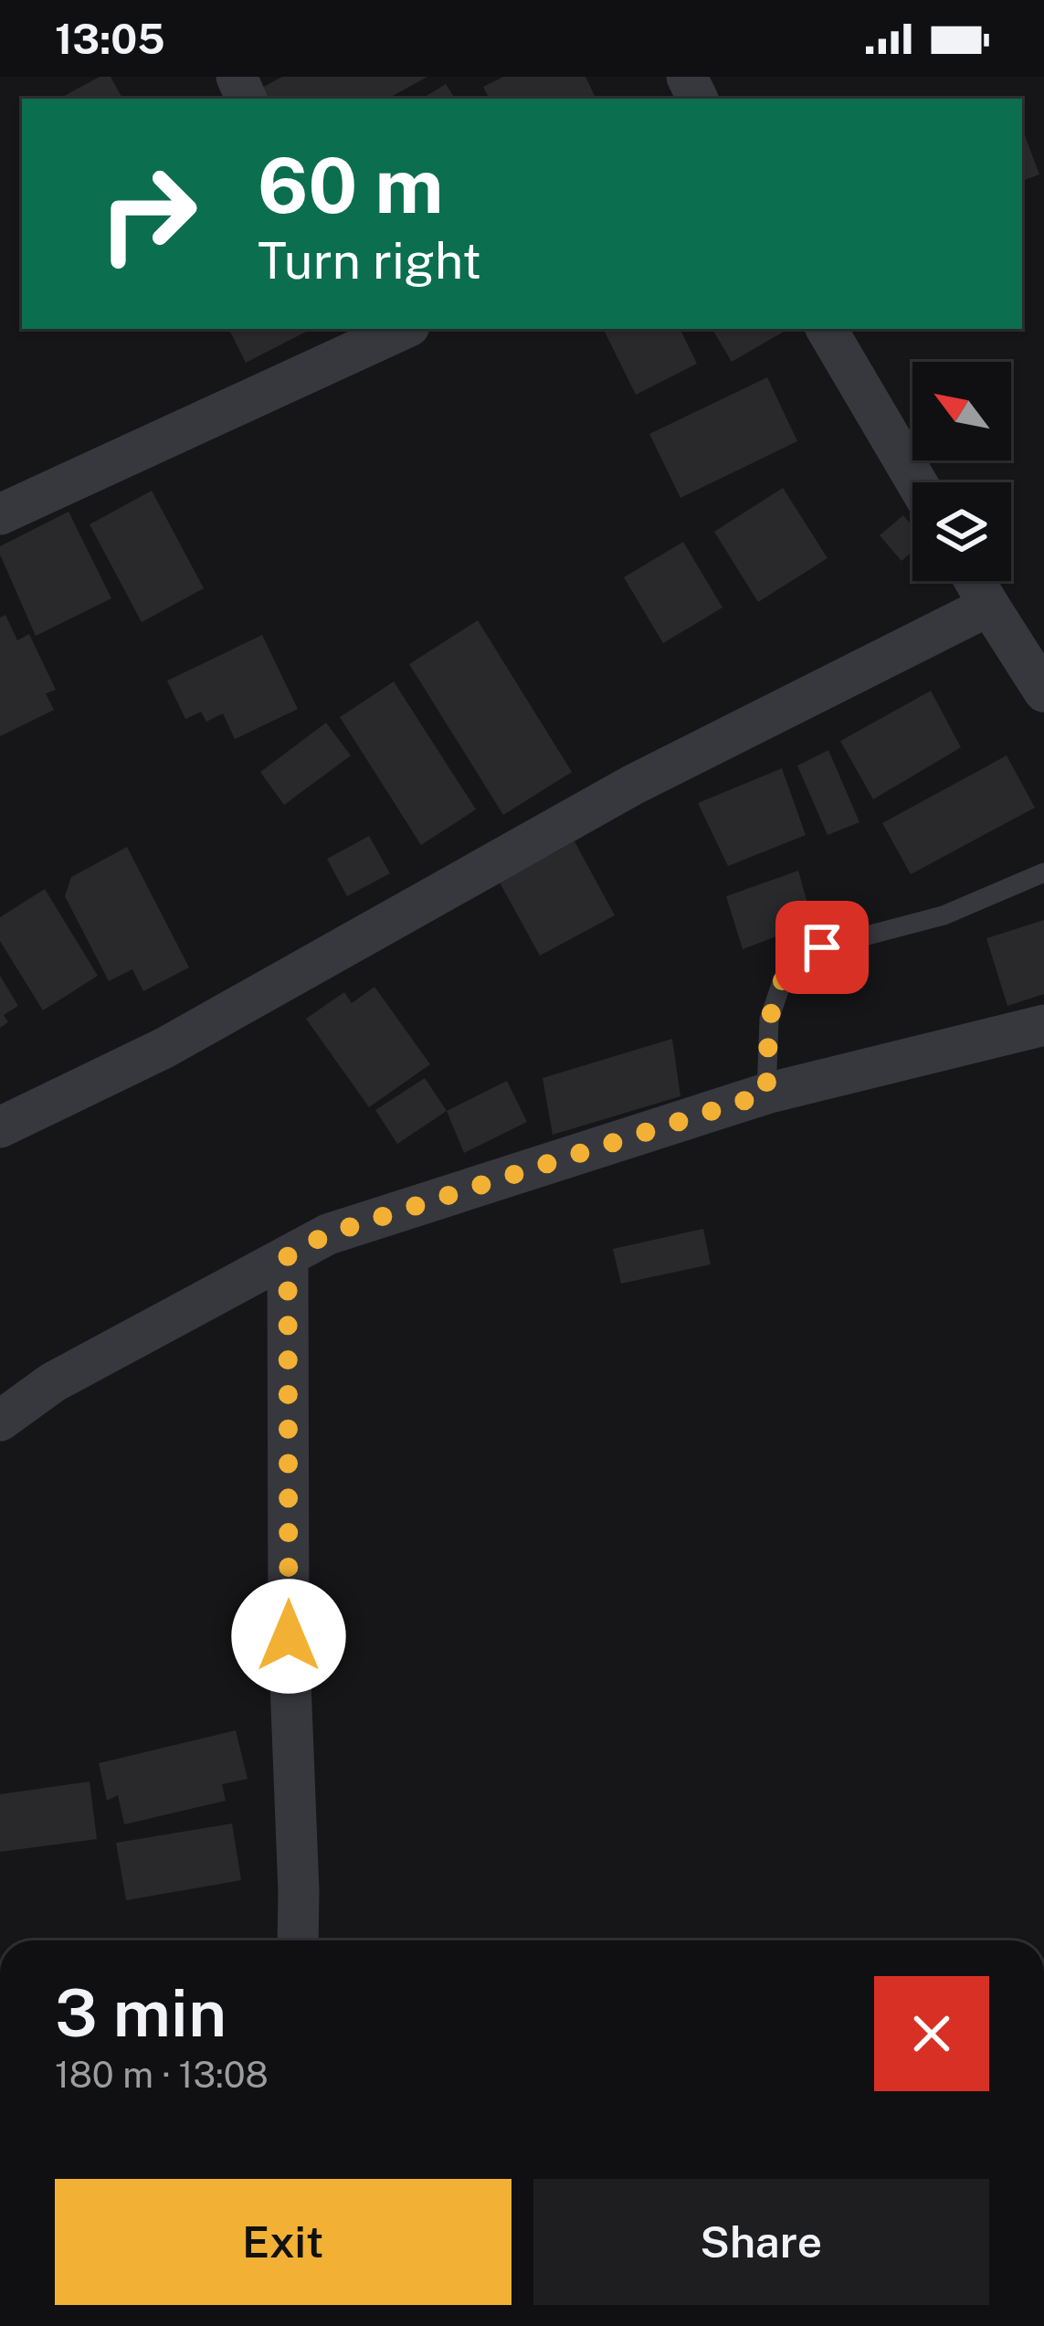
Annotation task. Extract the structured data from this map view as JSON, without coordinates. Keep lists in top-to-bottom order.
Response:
{
  "north": "top left",
  "page": {
    "status": "13:05",
    "turn": ["60 m", "Turn right"],
    "heading": ["3 min", "180 m · 13:08"],
    "buttons": ["Exit", "Share"]
  }
}
